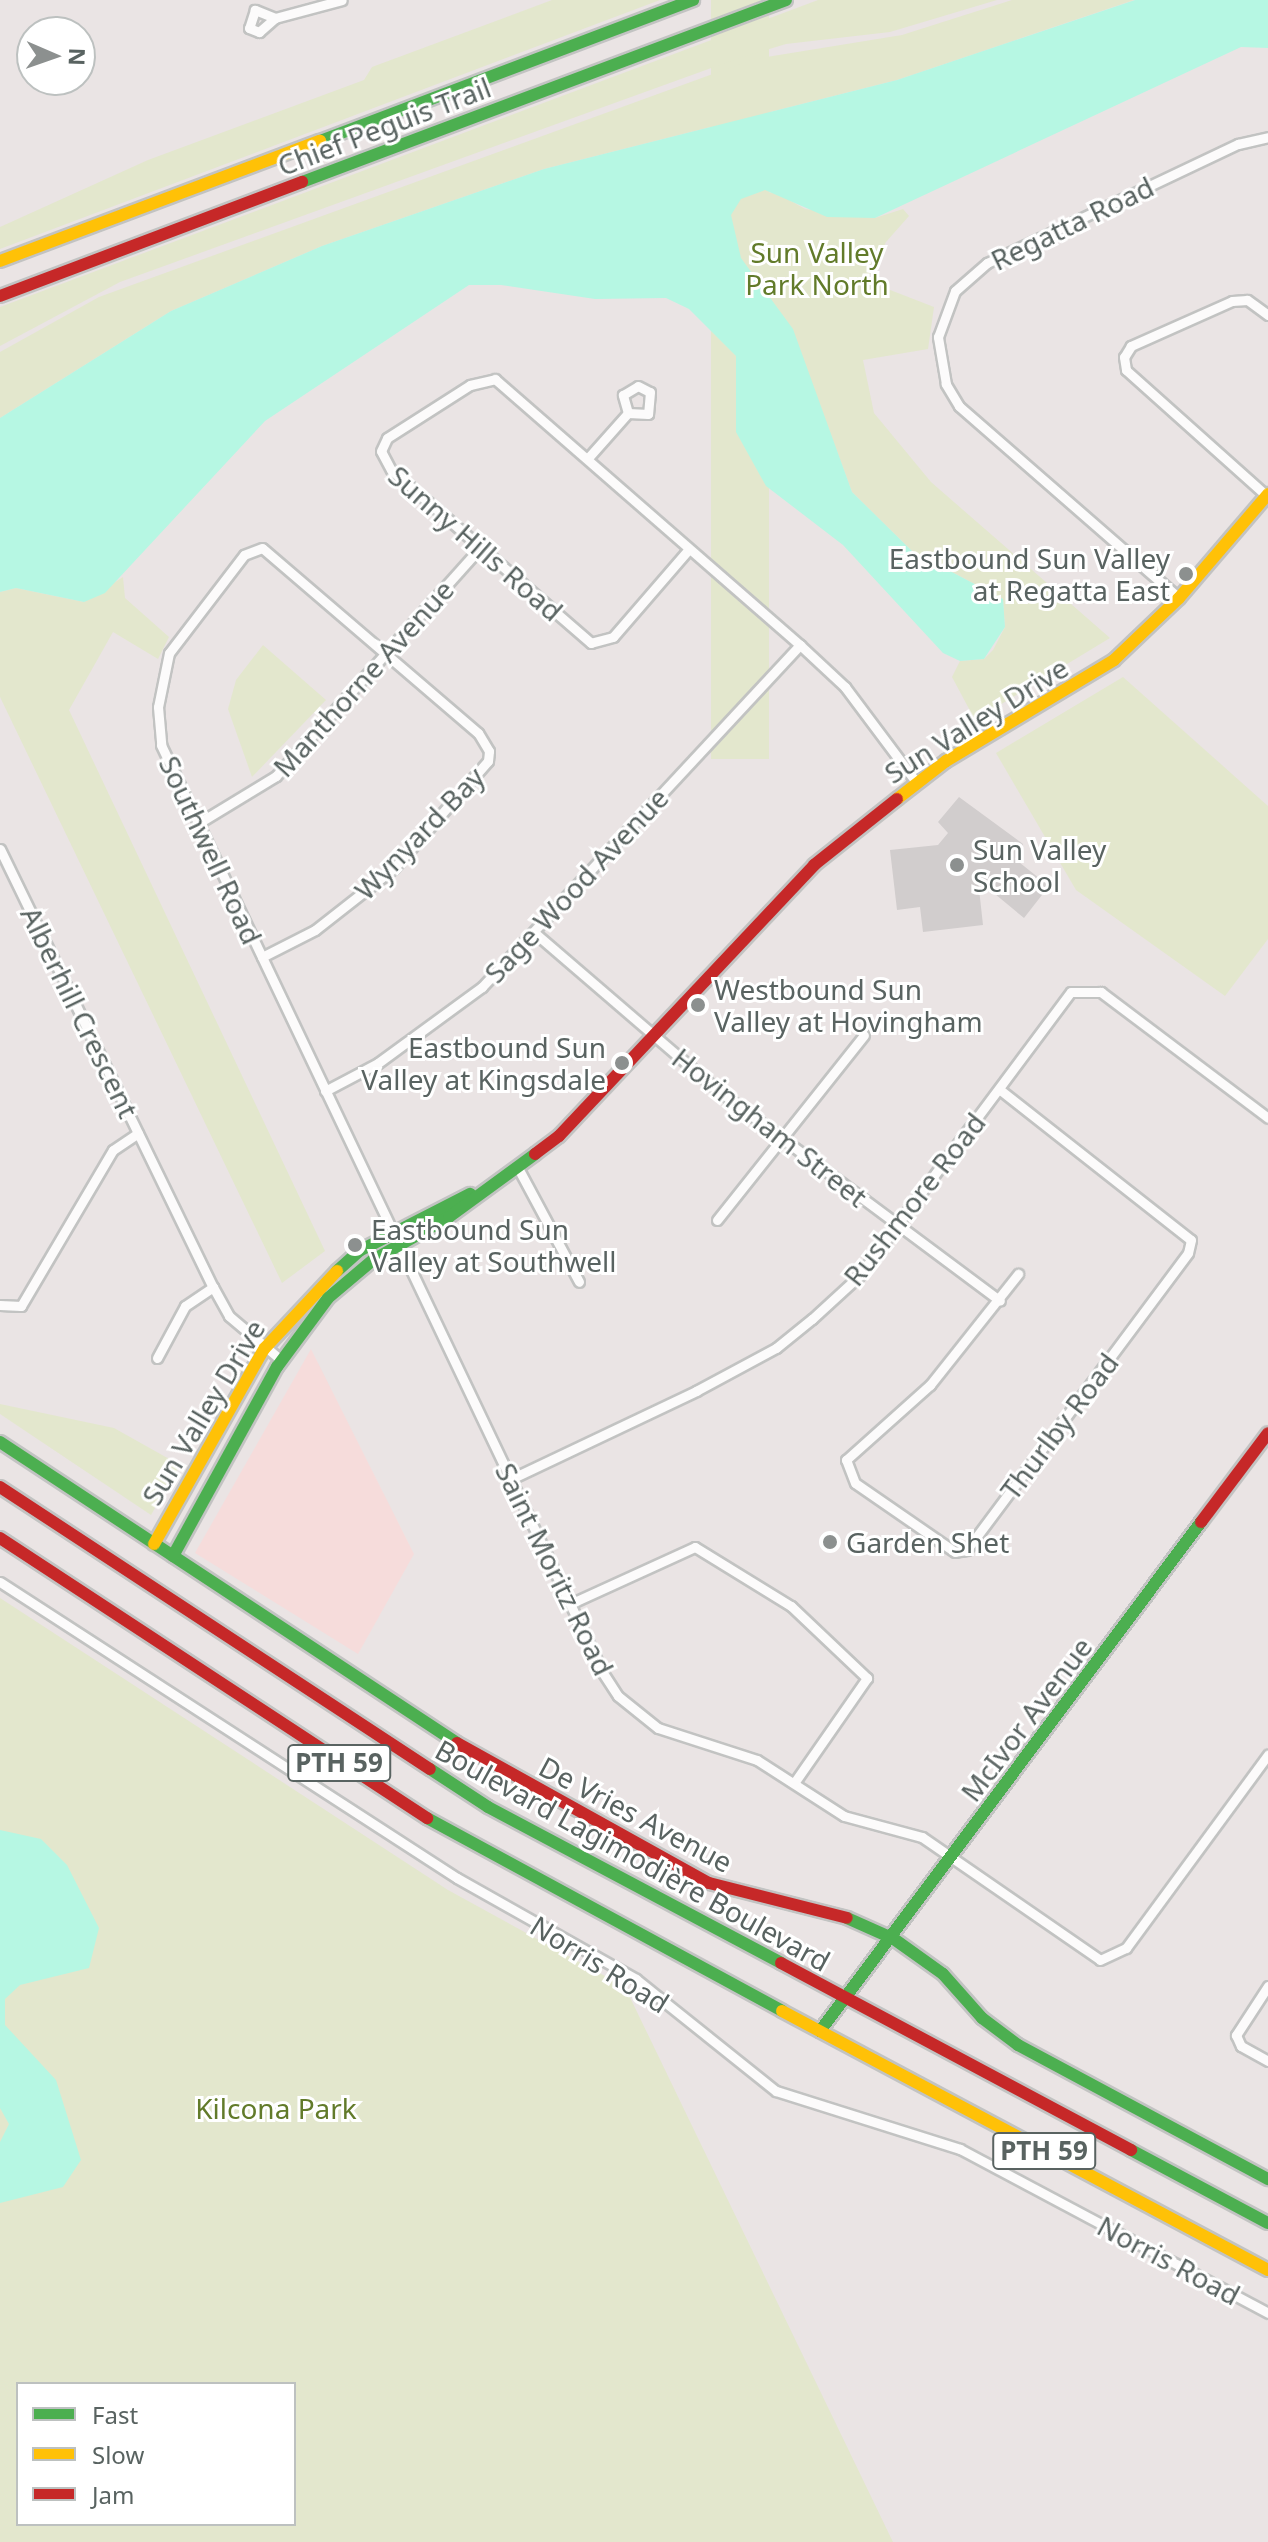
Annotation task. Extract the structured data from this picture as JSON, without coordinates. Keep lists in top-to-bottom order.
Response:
{
  "streets": {
    "main road": [
      "Chief Peguis Trail",
      "Sun Valley Drive",
      "McIvor Avenue",
      "PTH 59",
      "De Vries Avenue",
      "Boulevard Lagimodière Boulevard"
    ],
    "street": [
      "Regatta Road",
      "Sunny Hills Road",
      "Manthorne Avenue",
      "Wynyard Bay",
      "Southwell Road",
      "Sage Wood Avenue",
      "Alberhill Crescent",
      "Hovingham Street",
      "Rushmore Road",
      "Thurlby Road",
      "Saint Moritz Road",
      "Norris Road"
    ]
  },
  "crossings": [
    ["Regatta Road", "Sun Valley Drive"],
    ["Sunny Hills Road", "Manthorne Avenue"],
    ["Sunny Hills Road", "Sun Valley Drive"],
    ["Sunny Hills Road", "Sage Wood Avenue"],
    ["Manthorne Avenue", "Wynyard Bay"],
    ["Manthorne Avenue", "Southwell Road"],
    ["Sun Valley Drive", "Southwell Road"],
    ["Sun Valley Drive", "Alberhill Crescent"],
    ["Sun Valley Drive", "Hovingham Street"],
    ["Sun Valley Drive", "Saint Moritz Road"],
    ["Sun Valley Drive", "De Vries Avenue"],
    ["Wynyard Bay", "Southwell Road"],
    ["Southwell Road", "Sage Wood Avenue"],
    ["Southwell Road", "Saint Moritz Road"],
    ["Sage Wood Avenue", "Hovingham Street"],
    ["Hovingham Street", "Rushmore Road"],
    ["Hovingham Street", "Thurlby Road"],
    ["Rushmore Road", "Thurlby Road"],
    ["Rushmore Road", "Saint Moritz Road"],
    ["Saint Moritz Road", "McIvor Avenue"],
    ["McIvor Avenue", "PTH 59"],
    ["McIvor Avenue", "De Vries Avenue"],
    ["McIvor Avenue", "Boulevard Lagimodière Boulevard"]
  ],
  "parks": ["Sun Valley Park North", "Kilcona Park"],
  "places": [
    "Eastbound Sun Valley at Regatta East",
    "Sun Valley School",
    "Westbound Sun Valley at Hovingham",
    "Eastbound Sun Valley at Kingsdale",
    "Eastbound Sun Valley at Southwell",
    "Garden Shet"
  ],
  "legend": ["Fast", "Slow", "Jam"],
  "north": "right"
}
